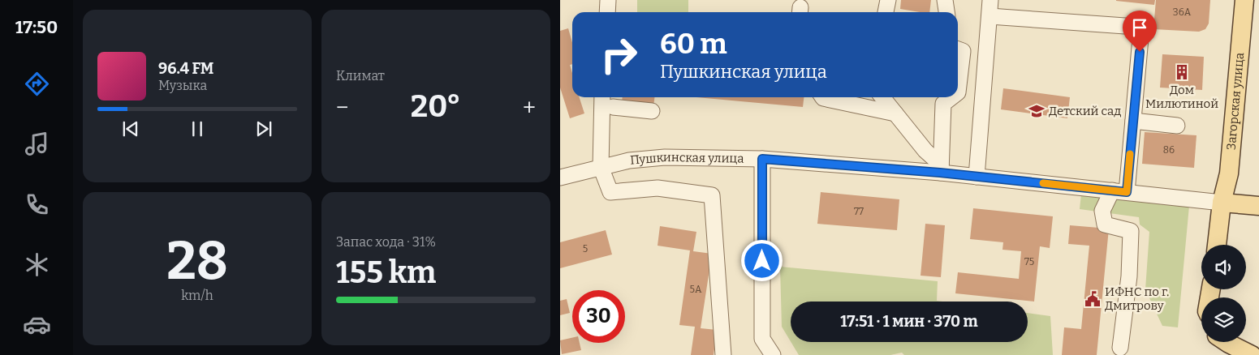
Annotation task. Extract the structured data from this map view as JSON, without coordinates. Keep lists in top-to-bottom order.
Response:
{
  "streets": {
    "main road": ["Загорская улица", "Пушкинская улица"]
  },
  "crossings": [
    ["Загорская улица", "Пушкинская улица"]
  ],
  "places": {
    "building": ["Дом Милютиной"],
    "school or university": ["Детский сад"],
    "public building": ["ИФНС по г. Дмитрову"]
  },
  "house_numbers": [
    "36А",
    "86",
    "77",
    "5",
    "75",
    "5А"
  ],
  "page": {
    "tabs": "17:50",
    "tile": [
      "Климат",
      ["28", "km/h"],
      ["Запас хода · 31%", "155 km"]
    ],
    "turn": ["60 m", "Пушкинская улица"],
    "song": ["96.4 FM", "Музыка"],
    "heat": ["−", "20°", "+"],
    "limit": "30",
    "trip": "17:51 · 1 мин · 370 m"
  }
}
